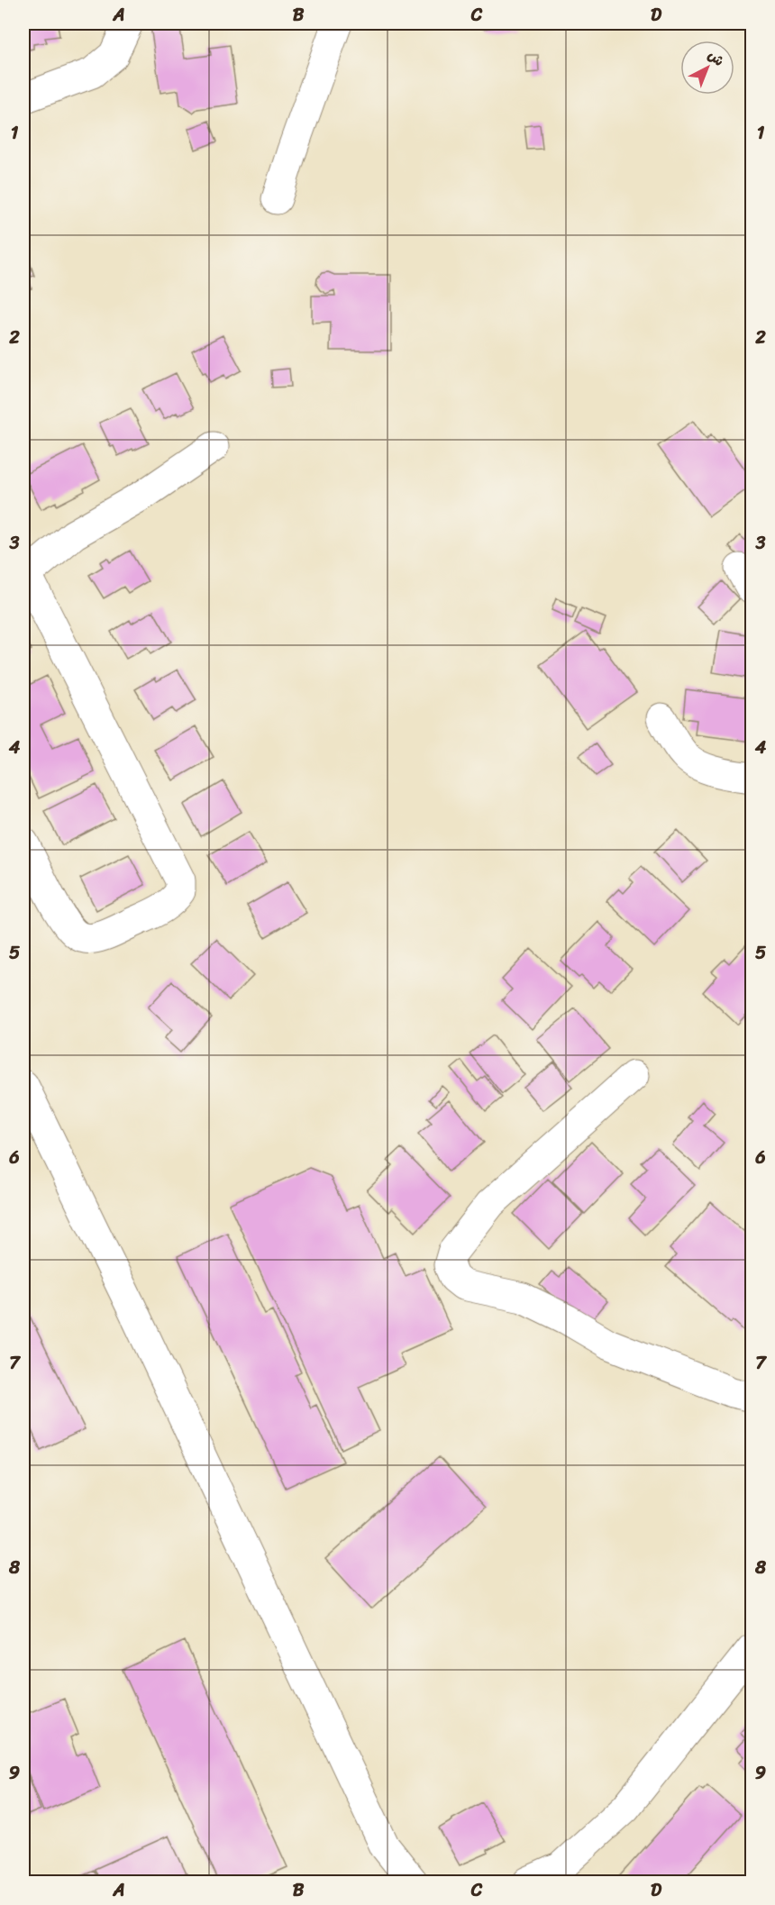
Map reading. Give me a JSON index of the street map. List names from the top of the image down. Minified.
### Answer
{"north":"top right","grid":{"columns":["A","B","C","D"],"rows":["1","2","3","4","5","6","7","8","9"]}}
